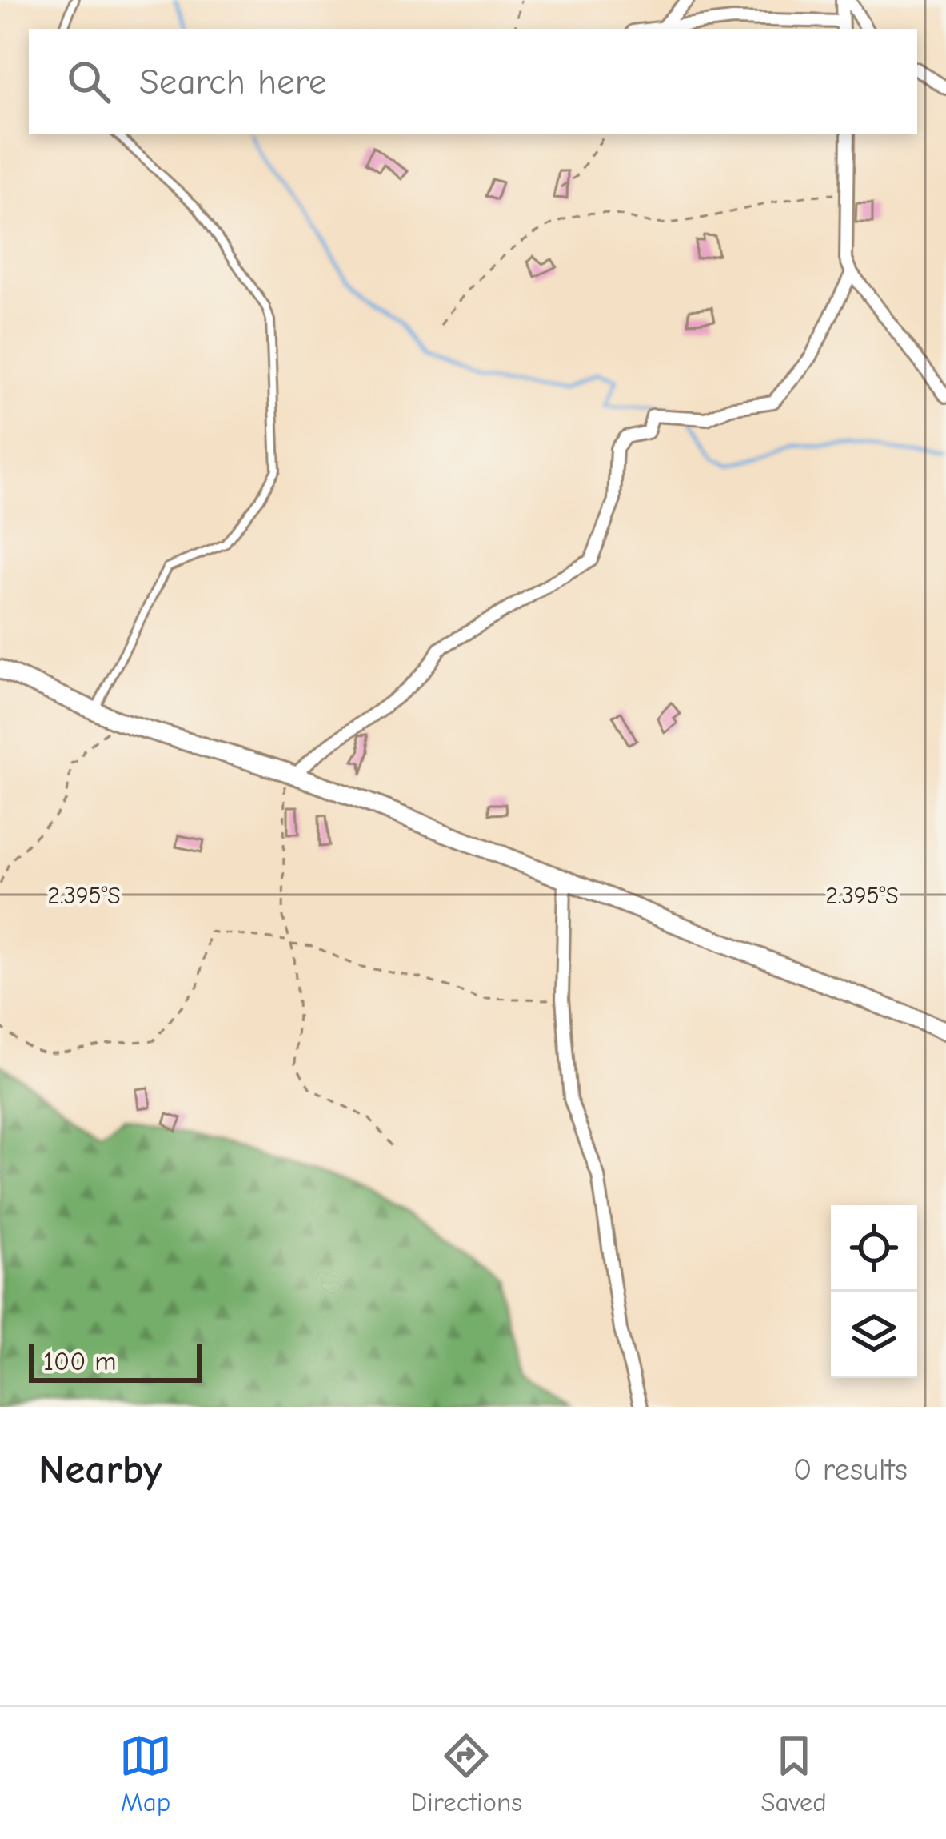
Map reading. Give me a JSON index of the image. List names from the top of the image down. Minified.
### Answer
{"scale_bar":"100 m","page":{"search":"Search here","scale":"100 m","heading":["Nearby","0 results"],"nav":["Map","Directions","Saved"]},"coordinates":["2.395°S"]}
